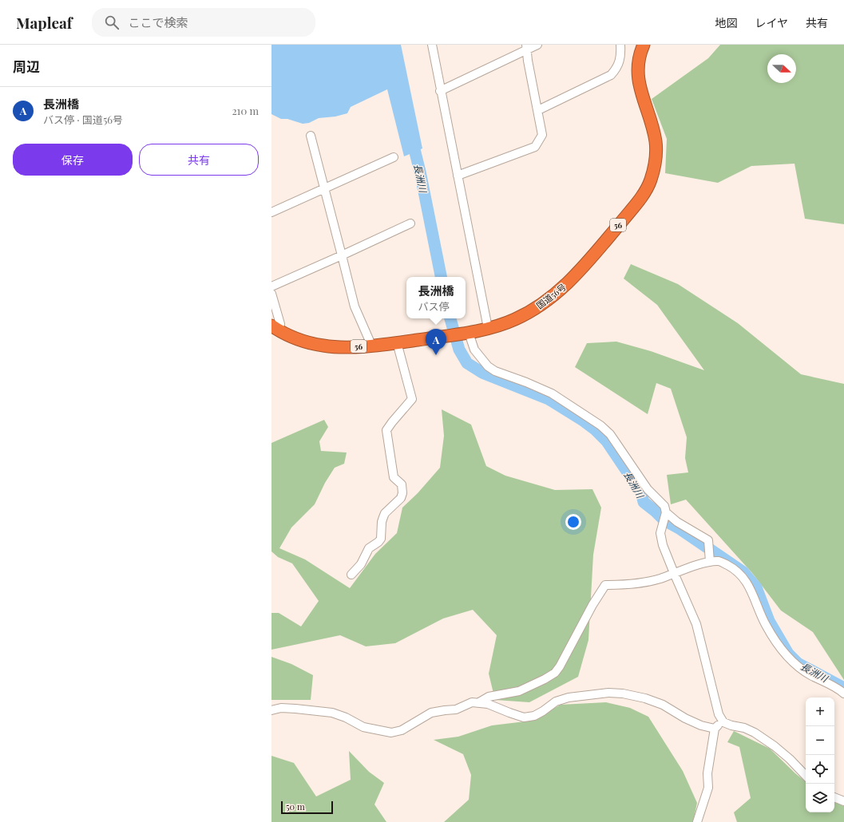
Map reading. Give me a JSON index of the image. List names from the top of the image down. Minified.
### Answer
{"streets":{"highway":["56","国道56号"]},"water":["長洲川"],"scale_bar":"50 m","north":"right","page":{"header":"Mapleaf","search":"ここで検索","nav":["地図","レイヤ","共有"],"heading":"周辺","list":[{"mark":"A","name":"長洲橋","note":"バス停 · 国道56号","value":"210 m"}],"buttons":["保存","共有"],"popup":["長洲橋","バス停"],"pins":"A","map_buttons":["+","−"],"scale":"50 m"}}
